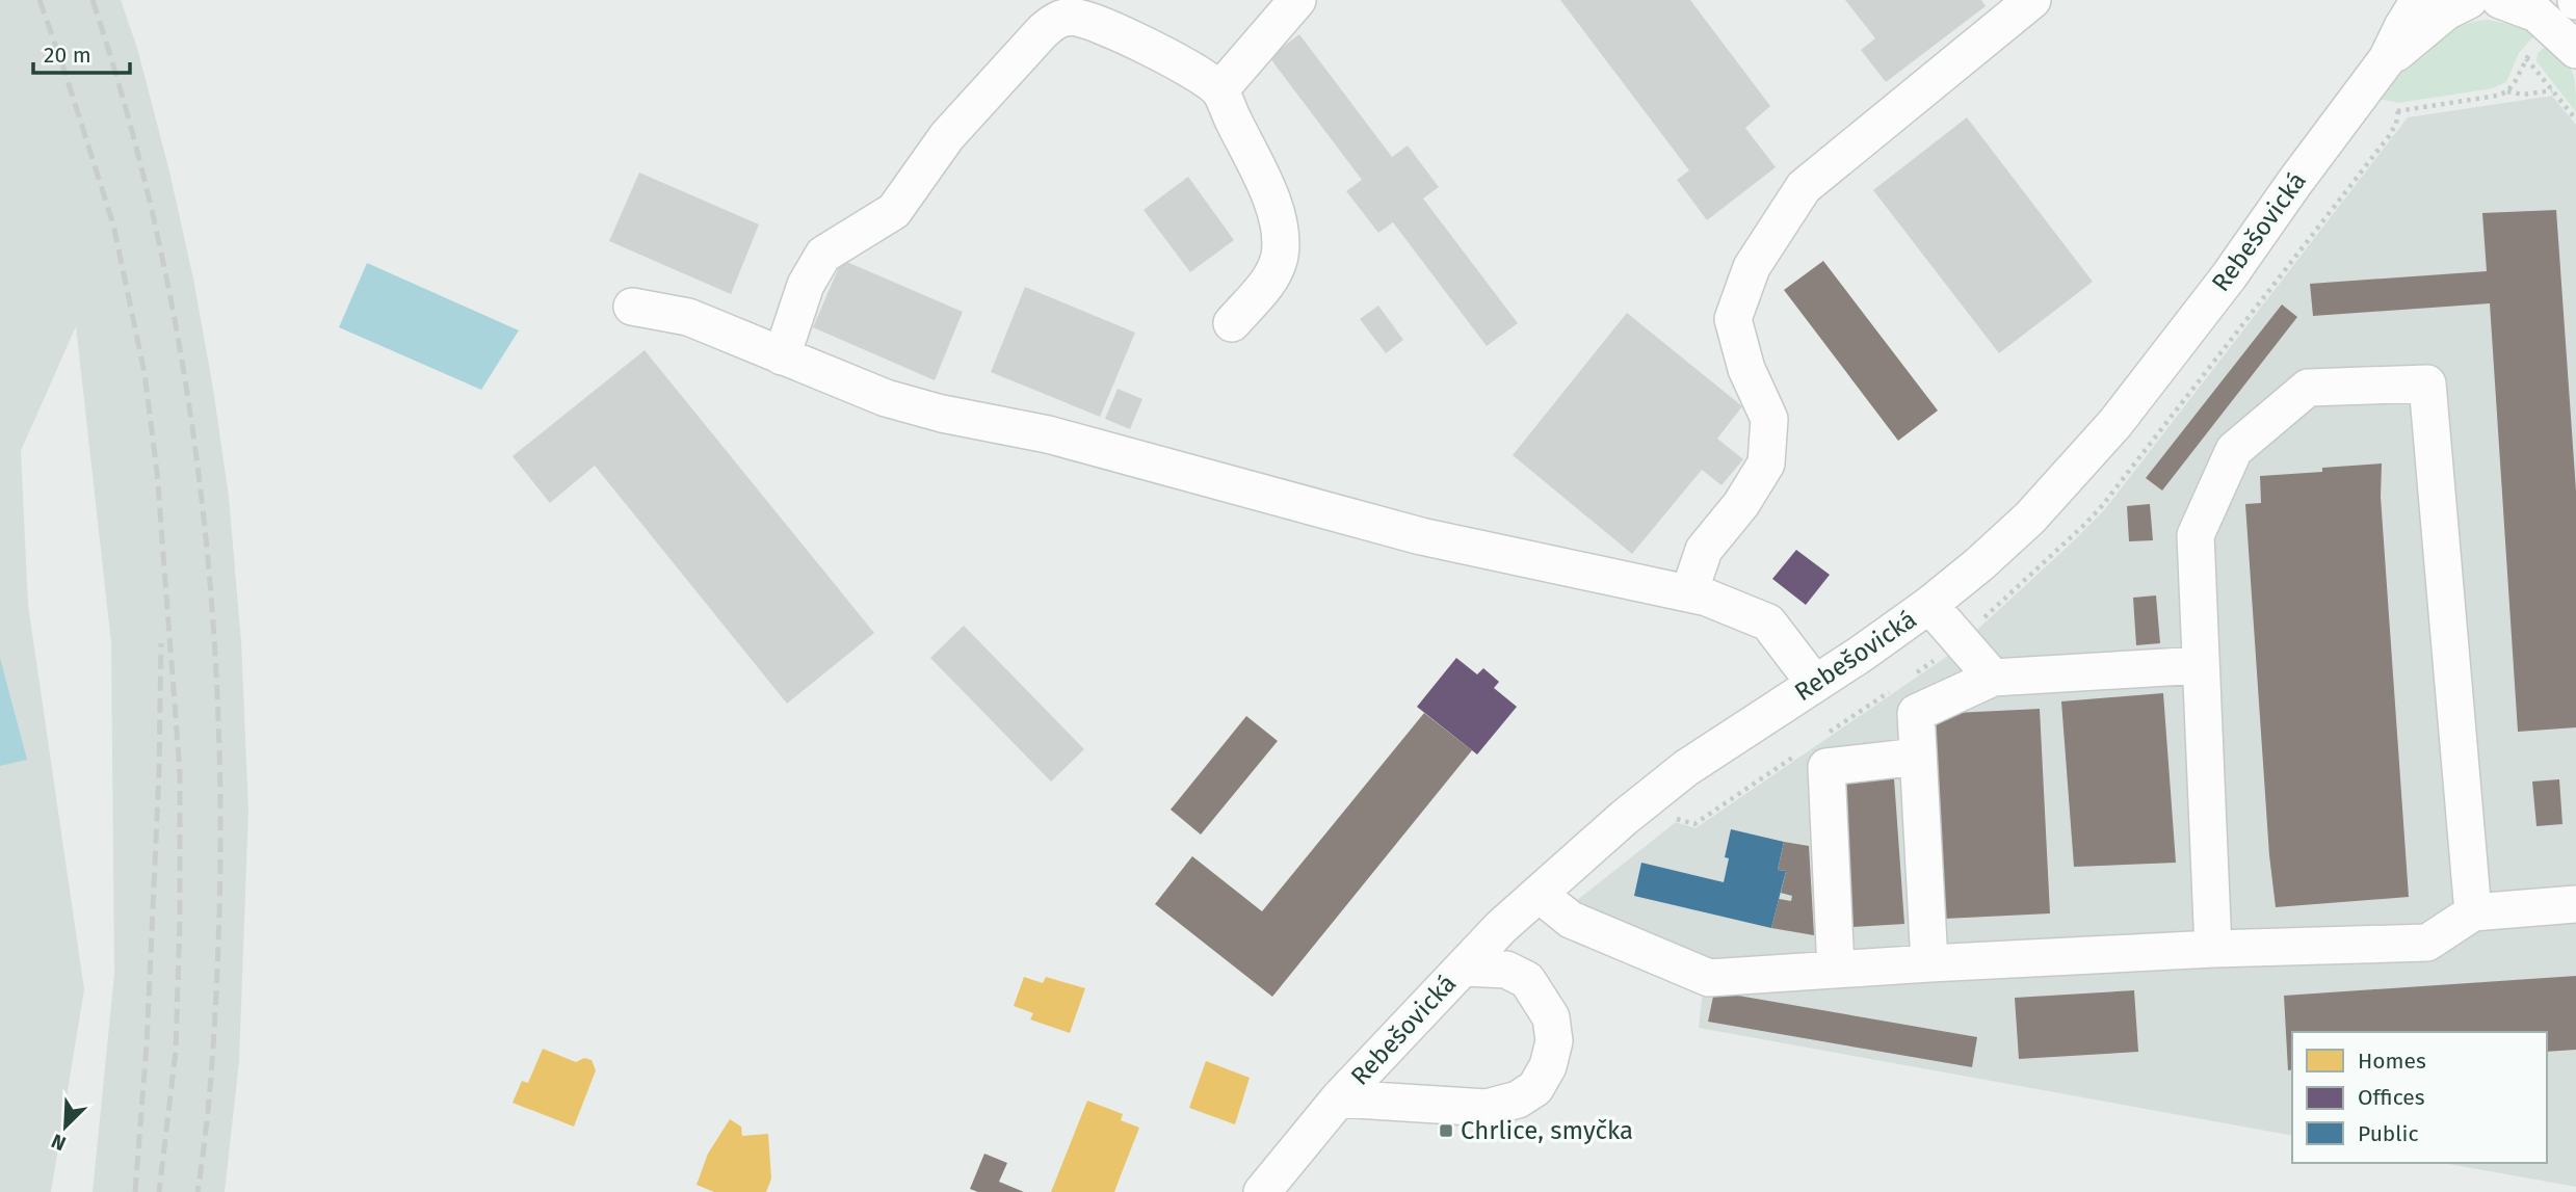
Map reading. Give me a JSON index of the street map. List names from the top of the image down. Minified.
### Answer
{"streets":{"street":["Rebešovická"]},"places":{"transit":["Chrlice, smyčka"]},"legend":["Homes","Offices","Public"],"scale_bar":"20 m","north":"bottom left"}
